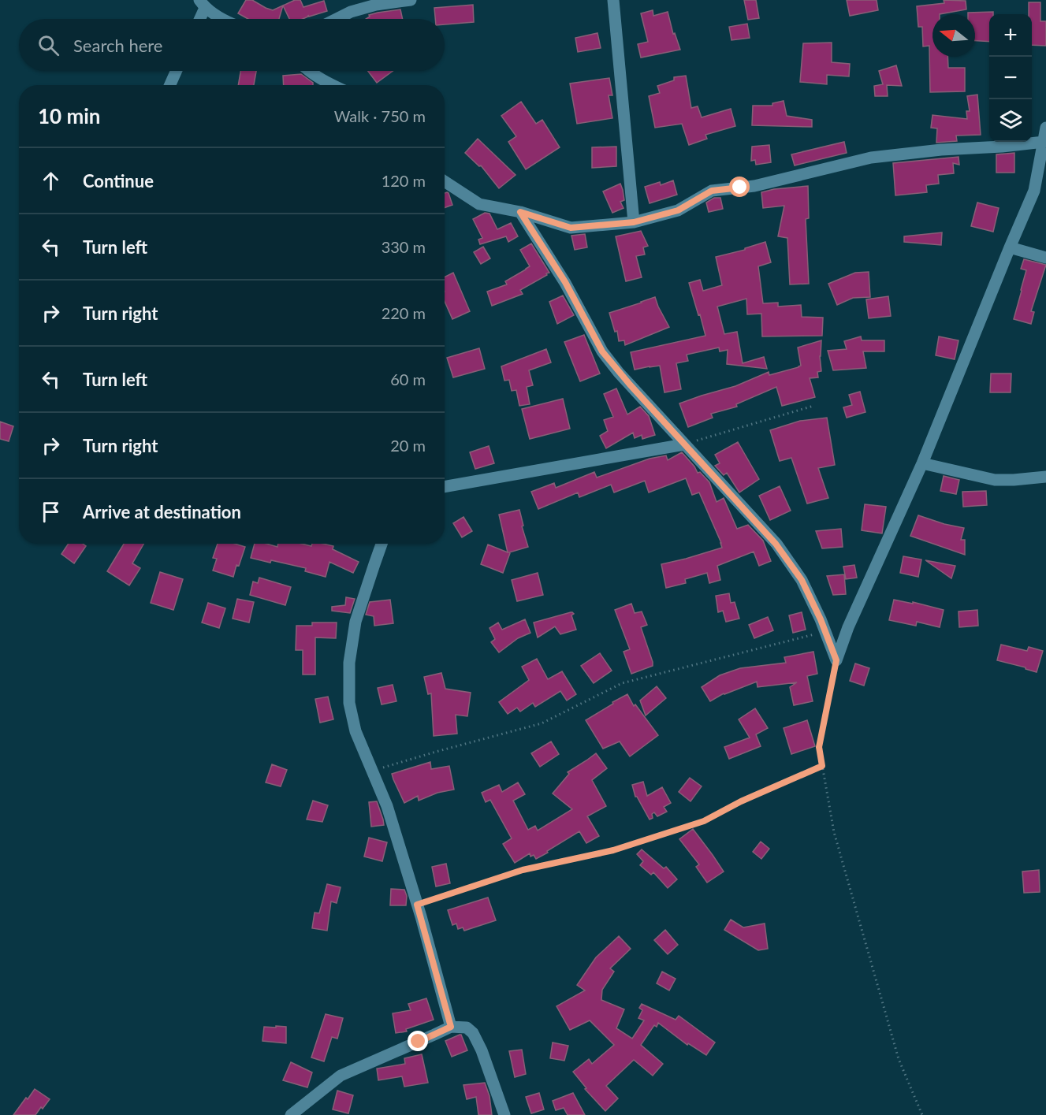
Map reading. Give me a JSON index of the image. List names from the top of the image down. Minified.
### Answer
{"north":"left","page":{"map_buttons":["+","−"],"search":"Search here","heading":["10 min","Walk · 750 m"],"list":[["Continue","120 m"],["Turn left","330 m"],["Turn right","220 m"],["Turn left","60 m"],["Turn right","20 m"],"Arrive at destination"]}}
